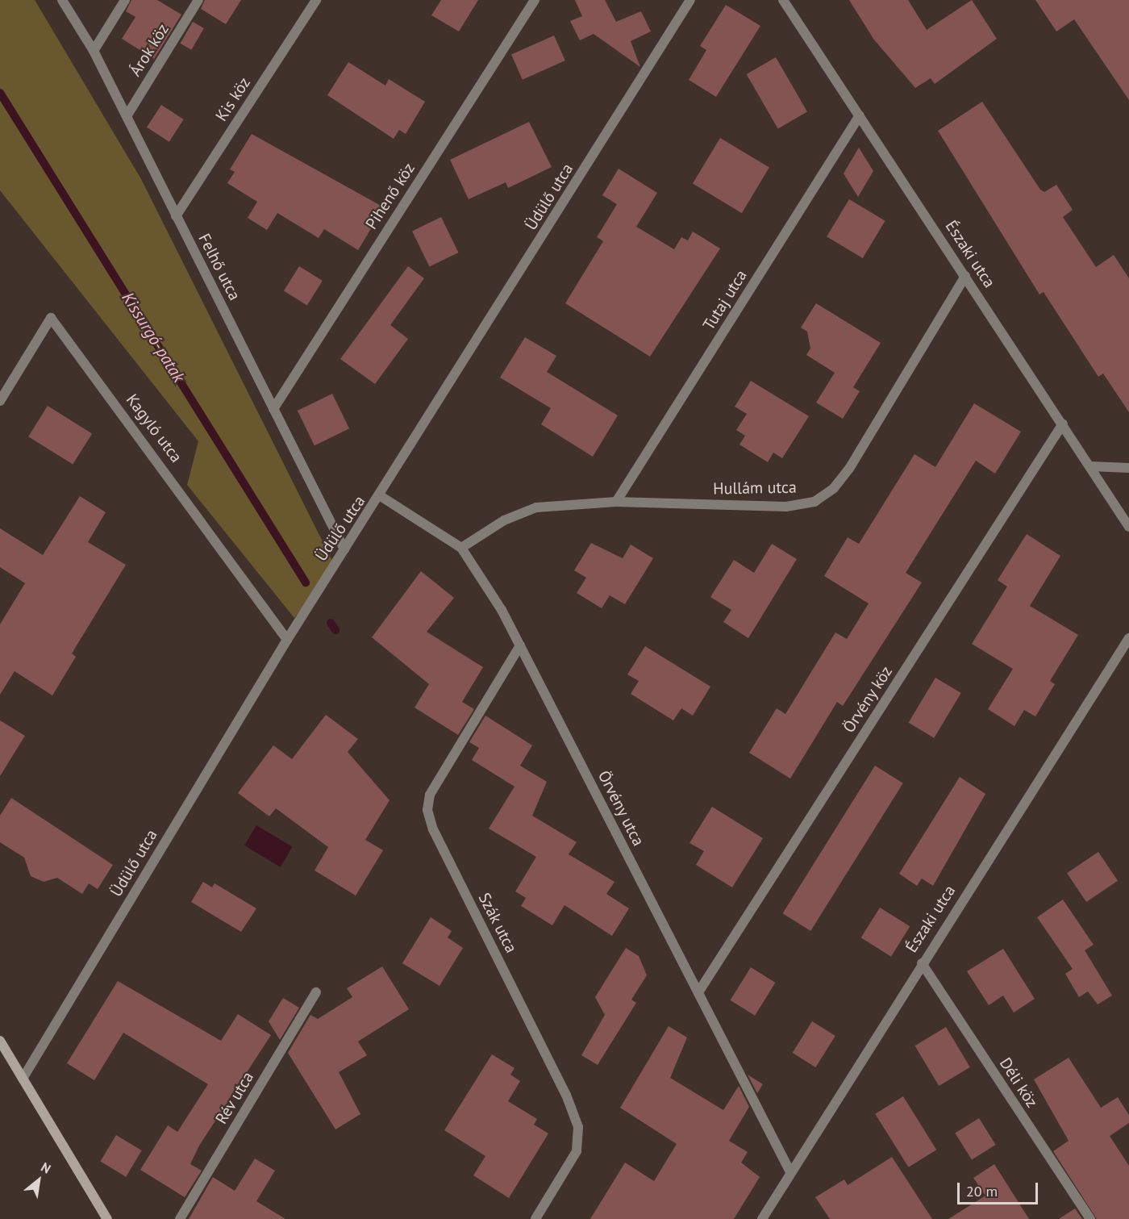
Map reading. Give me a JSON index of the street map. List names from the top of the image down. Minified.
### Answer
{"streets":{"street":["Árok köz","Kis köz","Pihenő köz","Üdülő utca","Északi utca","Felhő utca","Tutaj utca","Kagyló utca","Hullám utca","Örvény köz","Örvény utca","Szák utca","Déli köz","Rév utca"]},"crossings":[["Árok köz","Felhő utca"],["Kis köz","Felhő utca"],["Pihenő köz","Felhő utca"],["Üdülő utca","Felhő utca"],["Üdülő utca","Kagyló utca"],["Üdülő utca","Örvény utca"],["Északi utca","Tutaj utca"],["Északi utca","Hullám utca"],["Északi utca","Örvény köz"],["Északi utca","Örvény utca"],["Északi utca","Déli köz"],["Tutaj utca","Hullám utca"],["Hullám utca","Örvény utca"],["Örvény köz","Örvény utca"],["Örvény utca","Szák utca"]],"water":["Kissurgó-patak"],"scale_bar":"20 m","north":"top right"}
